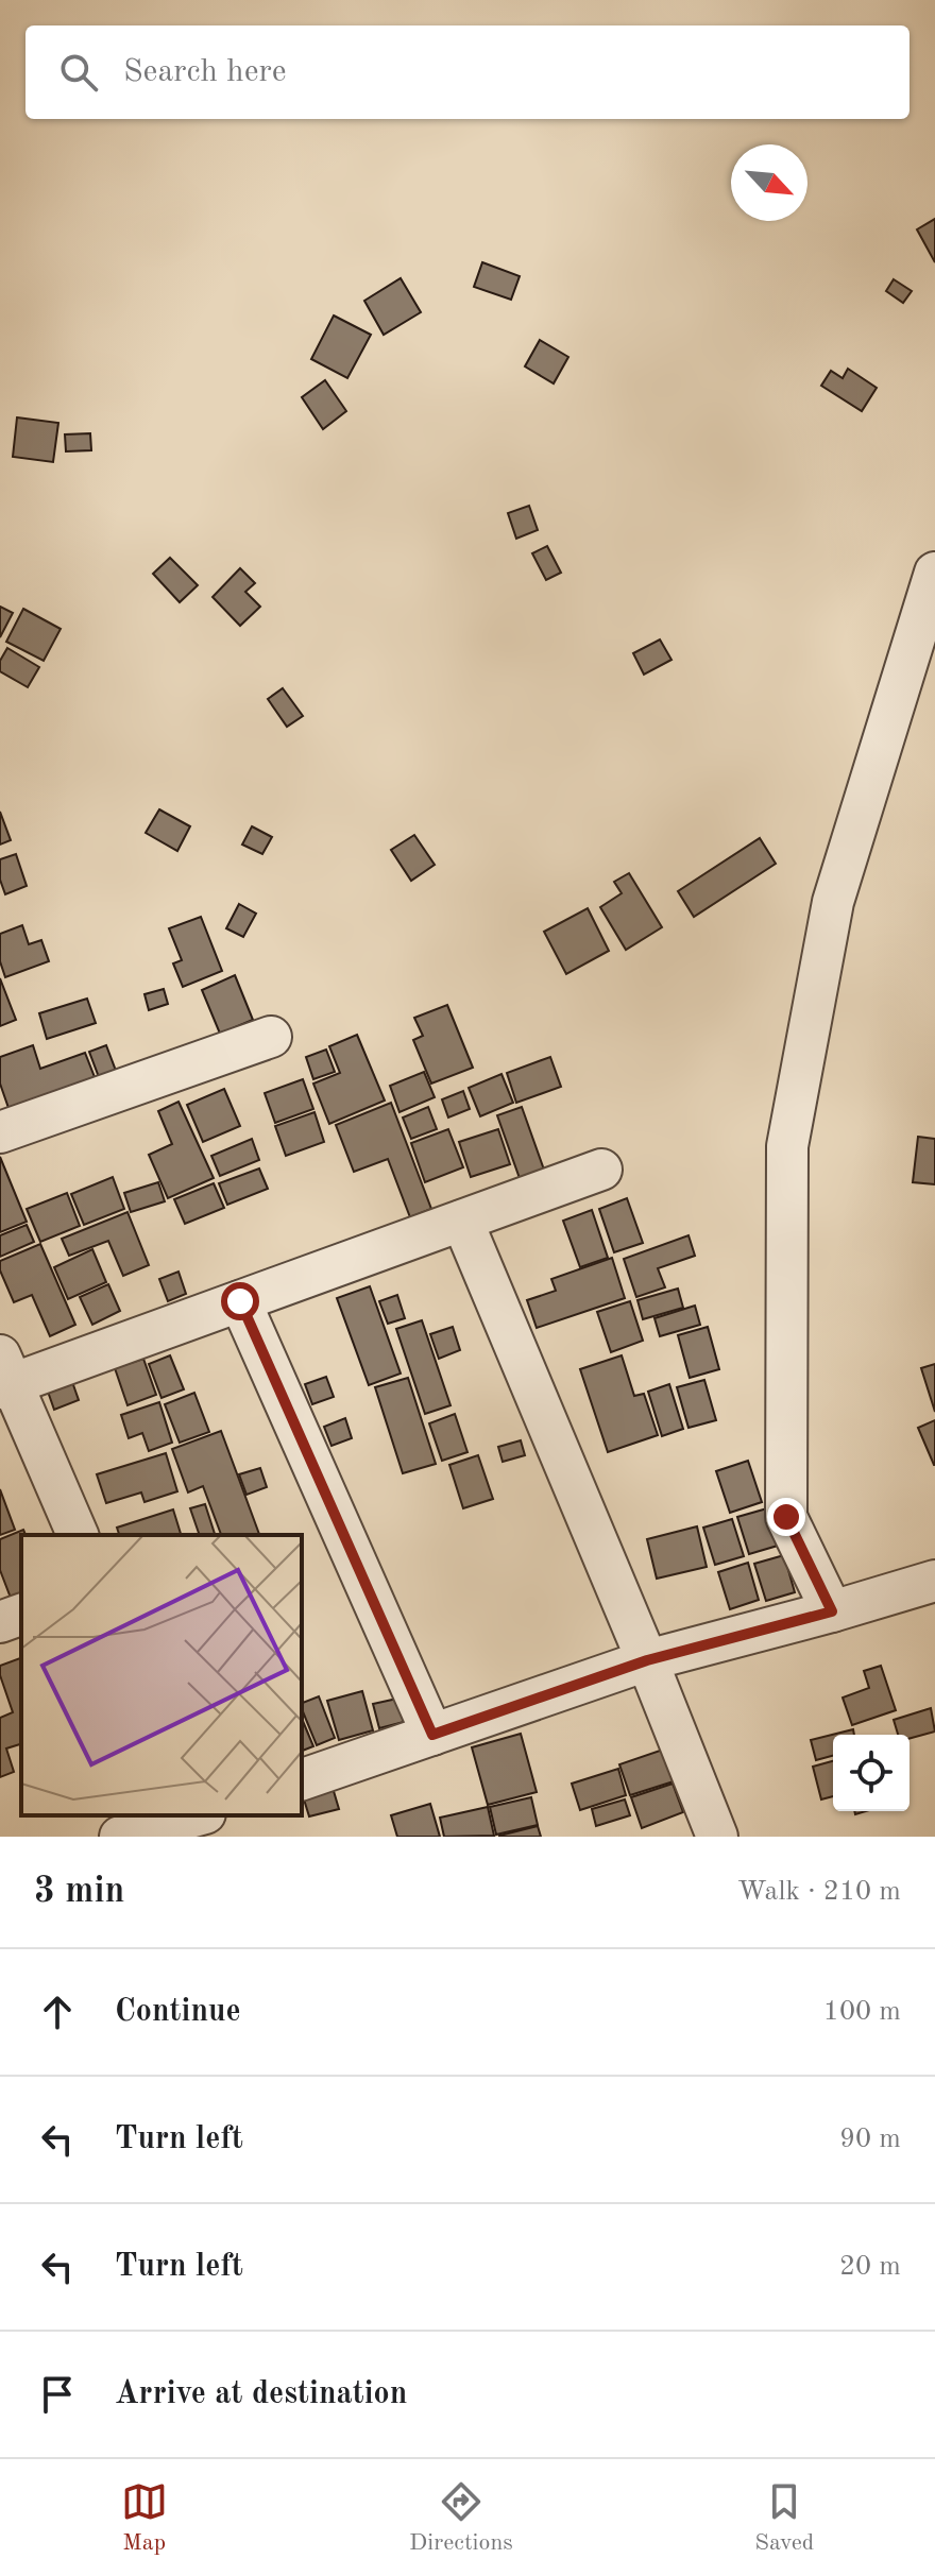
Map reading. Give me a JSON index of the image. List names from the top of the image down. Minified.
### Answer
{"north":"bottom right","page":{"search":"Search here","heading":["3 min","Walk · 210 m"],"list":[["Continue","100 m"],["Turn left","90 m"],["Turn left","20 m"],"Arrive at destination"],"nav":["Map","Directions","Saved"]}}
